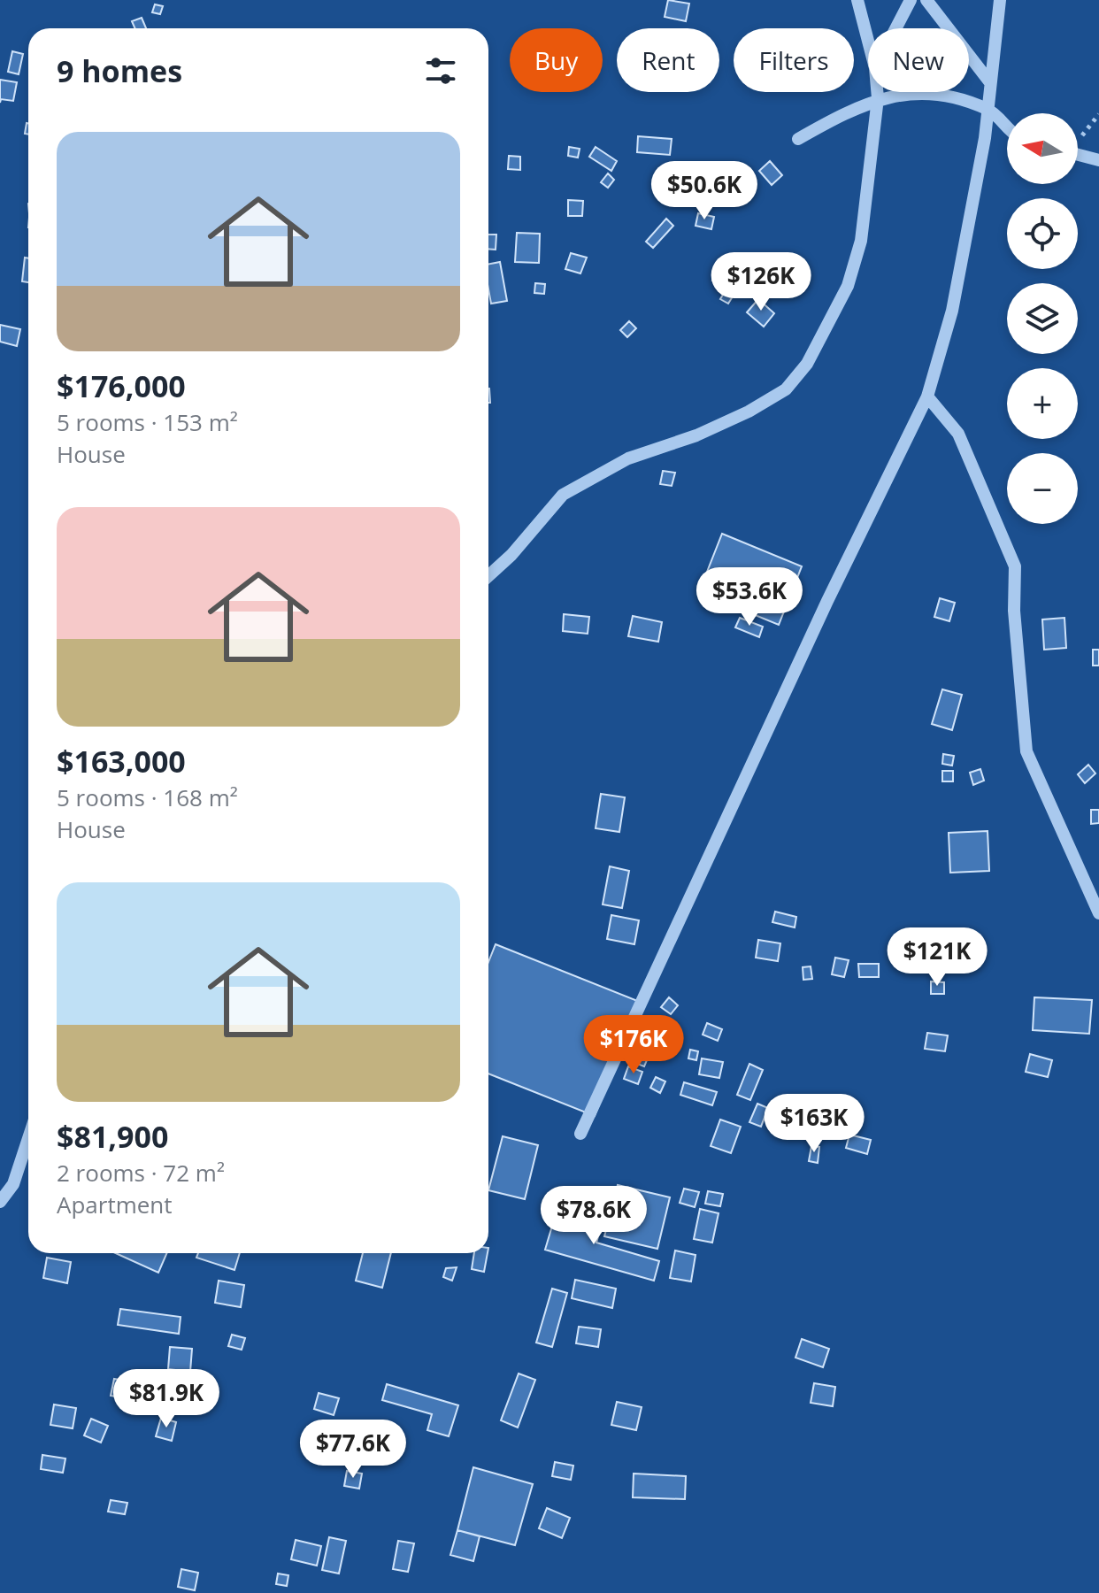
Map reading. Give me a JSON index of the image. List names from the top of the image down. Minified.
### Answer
{"north":"left","page":{"chip":["Buy","Rent","Filters","New"],"heading":"9 homes","map_buttons":["+","−"],"list":[{"name":"$176,000","note":"5 rooms · 153 m² · House"},{"name":"$163,000","note":"5 rooms · 168 m² · House"},{"name":"$81,900","note":"2 rooms · 72 m² · Apartment"}],"price":["$50.6K","$126K","$53.6K","$121K","$176K","$163K","$78.6K","$81.9K","$77.6K"]}}
